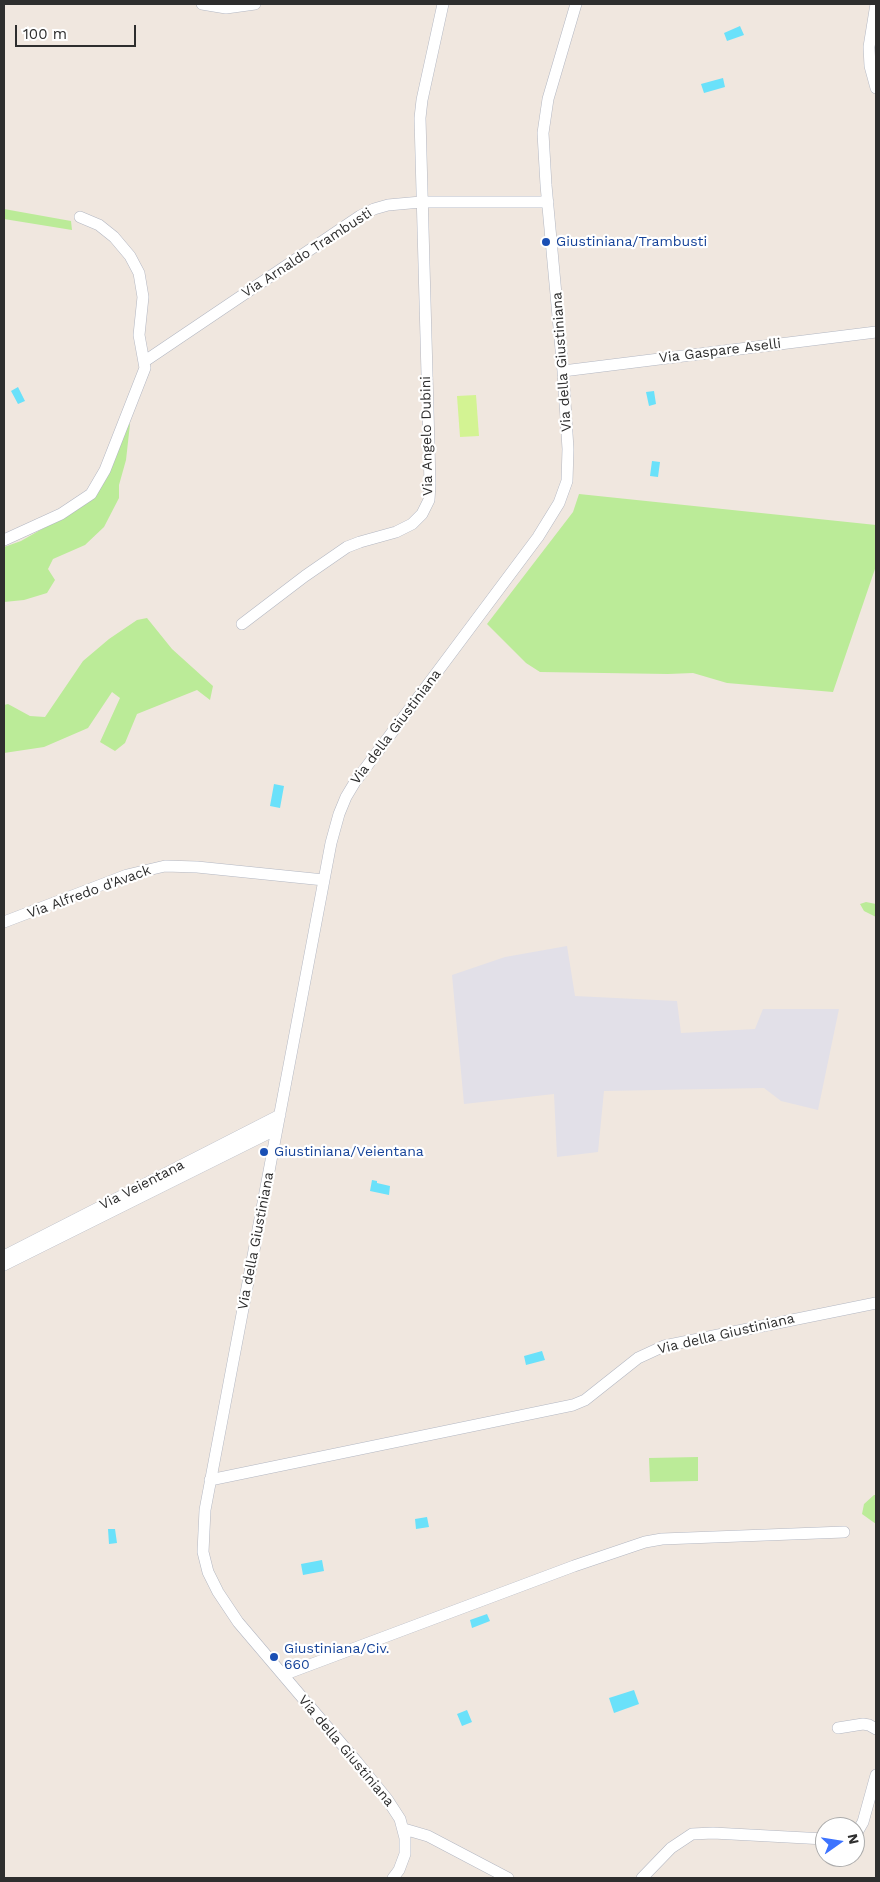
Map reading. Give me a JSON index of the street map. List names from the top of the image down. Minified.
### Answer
{"streets":{"street":["Via Arnaldo Trambusti","Via Gaspare Aselli","Via della Giustiniana","Via Angelo Dubini","Via Alfredo d'Avack","Via Veientana"]},"crossings":[["Via Arnaldo Trambusti","Via della Giustiniana"],["Via Arnaldo Trambusti","Via Angelo Dubini"],["Via Gaspare Aselli","Via della Giustiniana"],["Via della Giustiniana","Via Alfredo d'Avack"],["Via della Giustiniana","Via Veientana"]],"places":["Giustiniana/Trambusti","Giustiniana/Veientana","Giustiniana/Civ. 660"],"scale_bar":"100 m","north":"right"}
